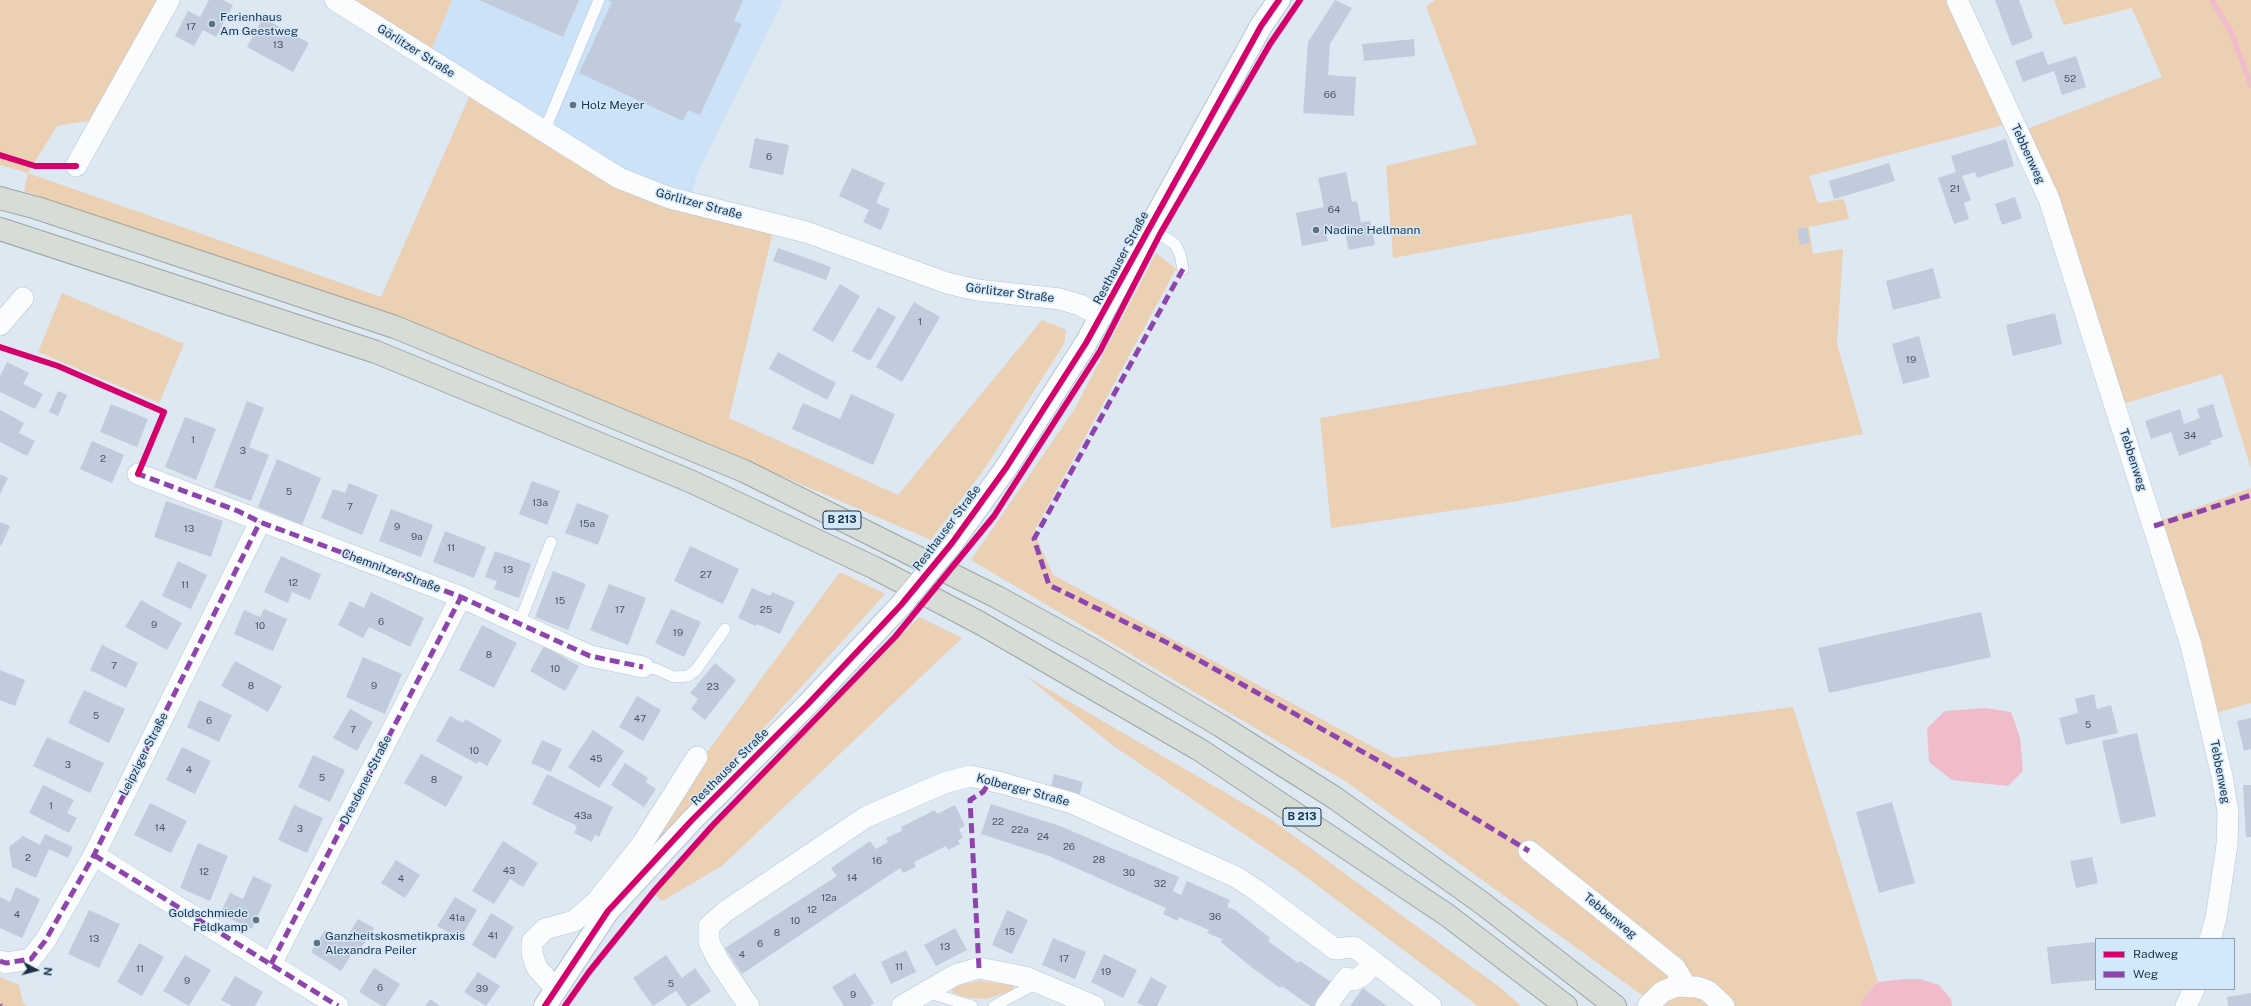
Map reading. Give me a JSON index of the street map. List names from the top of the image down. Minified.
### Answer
{"streets":{"highway":["B 213"],"street":["Görlitzer Straße","Tebbenweg","Resthauser Straße","Chemnitzer Straße","Leipziger Straße","Dresdener Straße","Kolberger Straße"]},"crossings":[["Görlitzer Straße","Resthauser Straße"],["Chemnitzer Straße","Leipziger Straße"],["Chemnitzer Straße","Dresdener Straße"]],"places":["Ferienhaus Am Geestweg","Holz Meyer","Nadine Hellmann","Goldschmiede Feldkamp","Ganzheitskosmetikpraxis Alexandra Peiler"],"house_numbers":["17","13","52","66","6","21","64","1","19","34","1","3","2","5","13a","7","15a","9","13","9a","11","13","27","12","11","15","17","25","6","9","10","19","8","7","10","8","9","23","5","47","6","5","7","10","45","3","4","5","8","1","43a","22","14","3","22a","24","26","2","28","16","43","12","30","14","4","32","12a","12","4","36","41a","10","15","8","41","13","6","13","4","17","11","11","19","9","5","6","39","9"],"legend":["Radweg","Weg"],"north":"right"}
